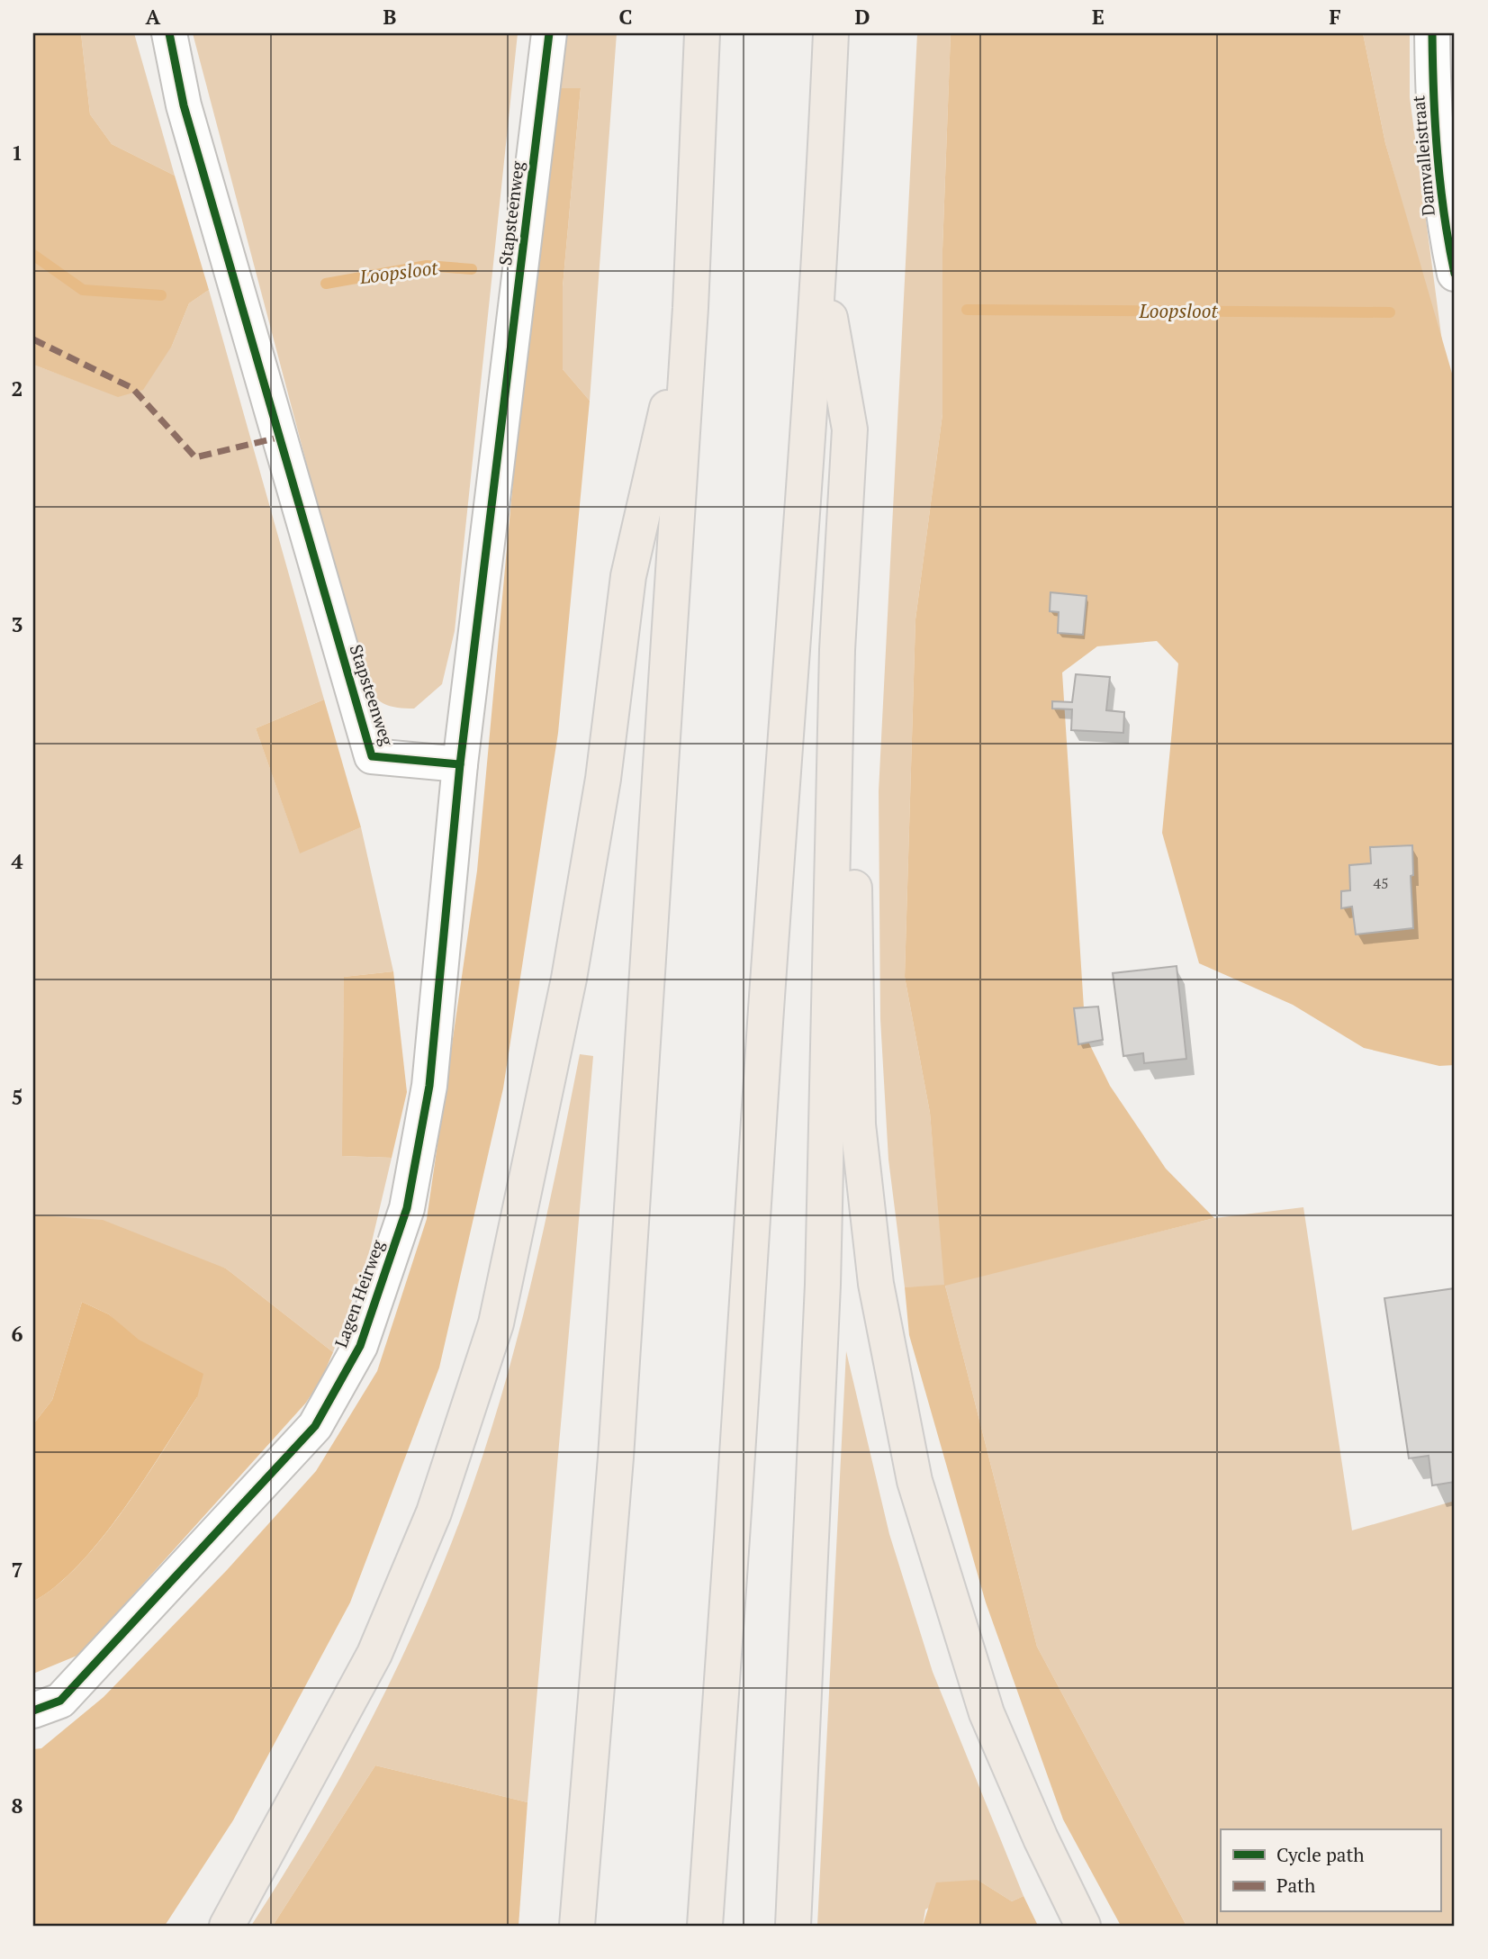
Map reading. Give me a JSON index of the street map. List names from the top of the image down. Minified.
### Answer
{"streets":{"street":["Damvalleistraat","Stapsteenweg","Lagen Heirweg"]},"crossings":[["Stapsteenweg","Lagen Heirweg"]],"water":["Loopsloot"],"house_numbers":["45"],"legend":["Cycle path","Path"],"grid":{"columns":["A","B","C","D","E","F"],"rows":["1","2","3","4","5","6","7","8"]}}
